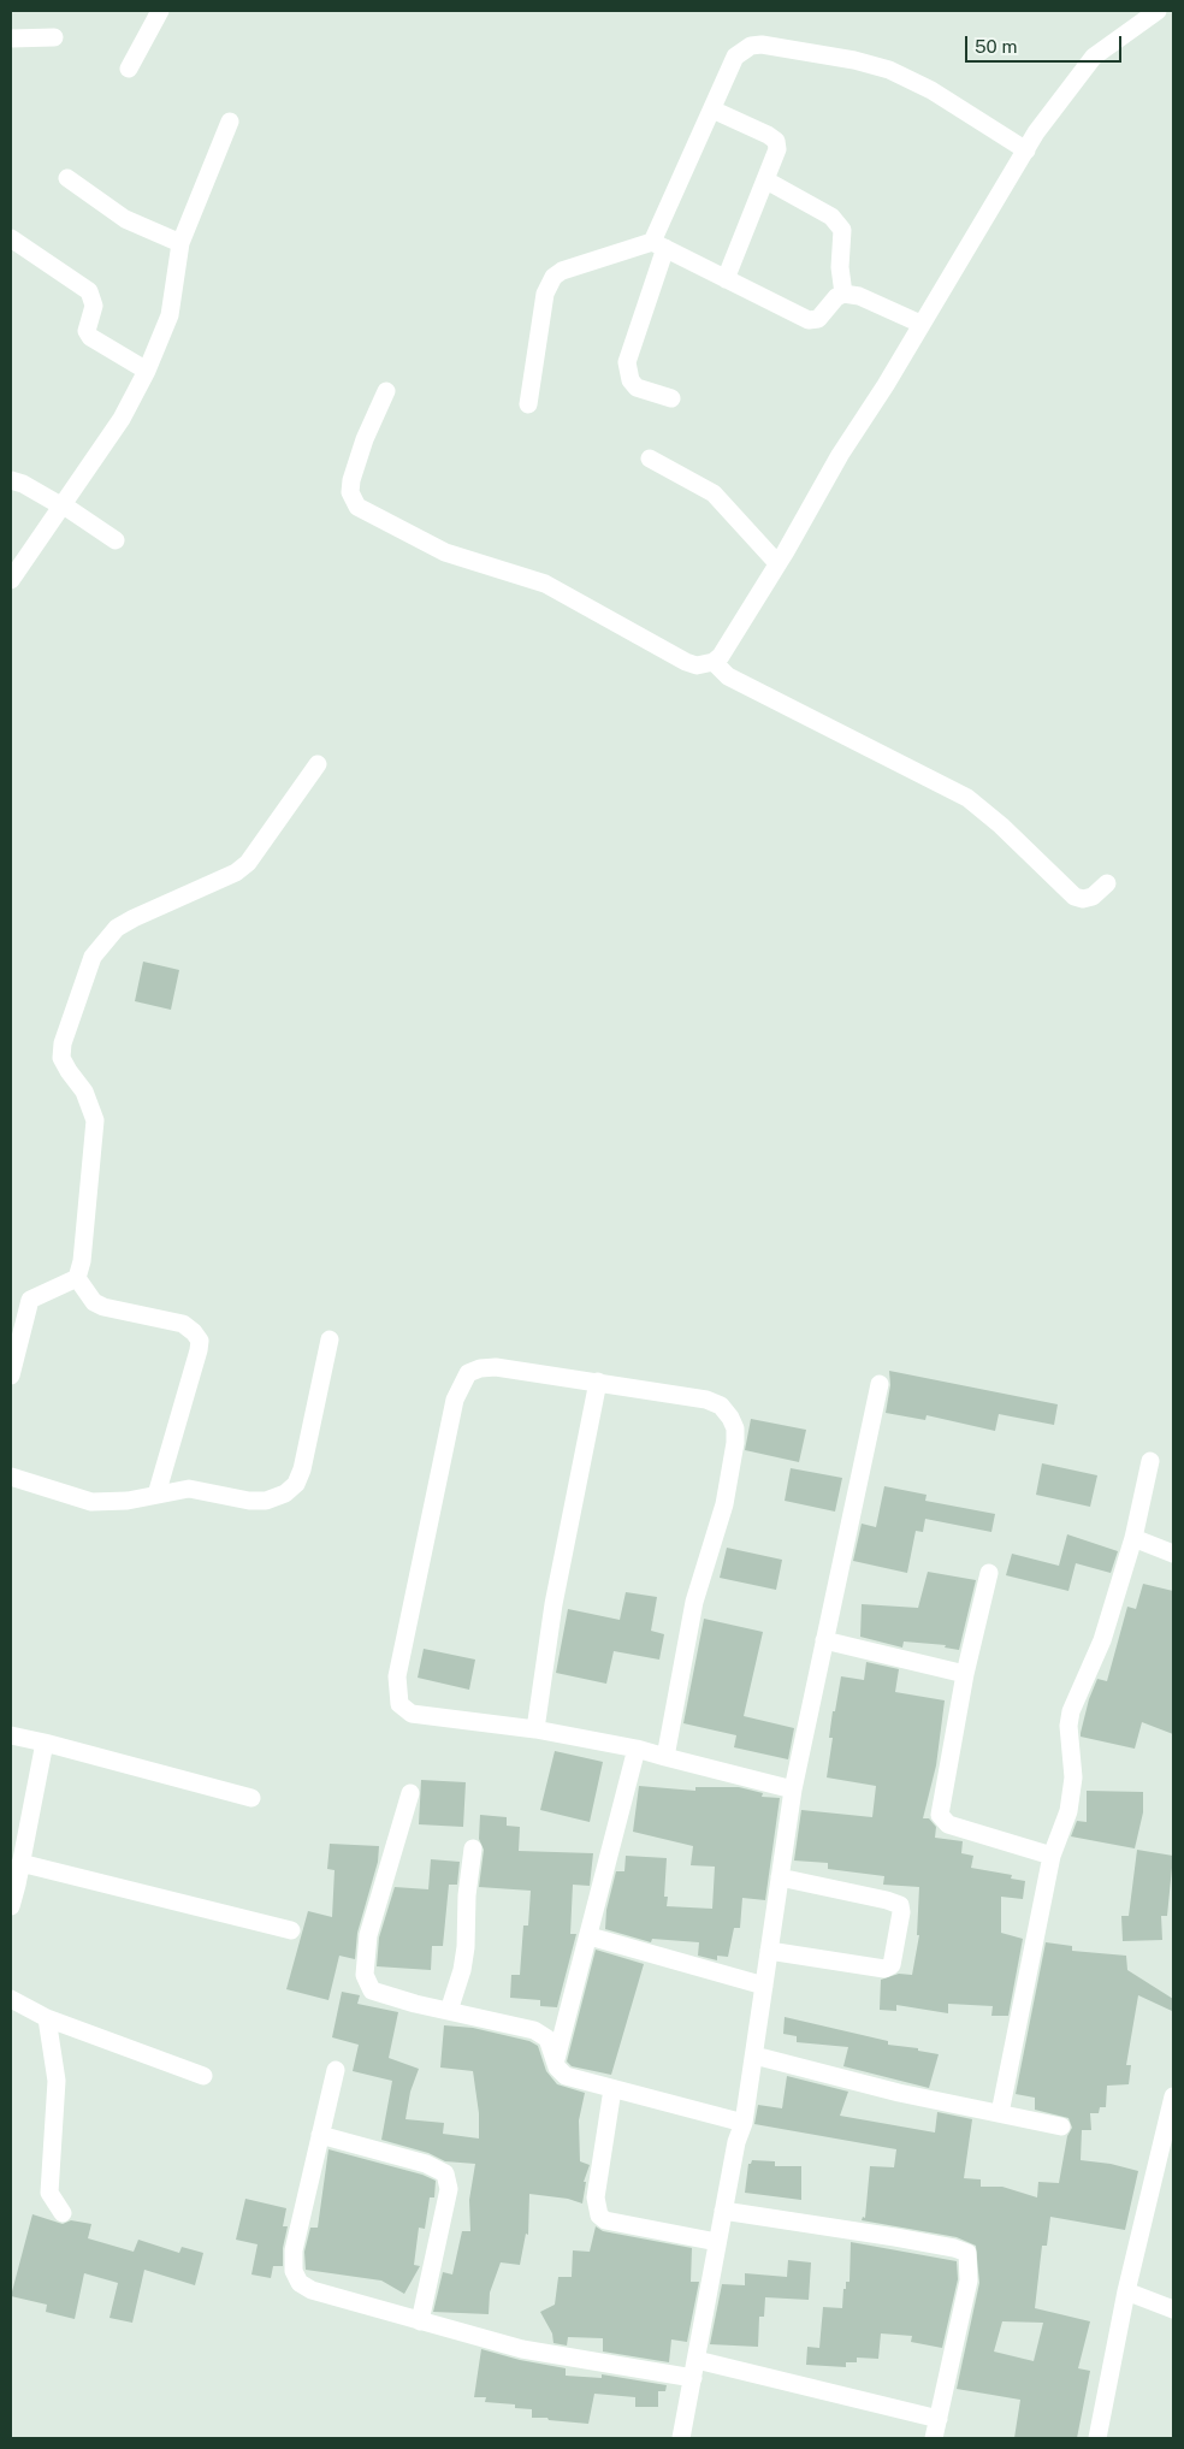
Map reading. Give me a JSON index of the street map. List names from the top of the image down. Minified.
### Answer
{"scale_bar":"50 m"}
